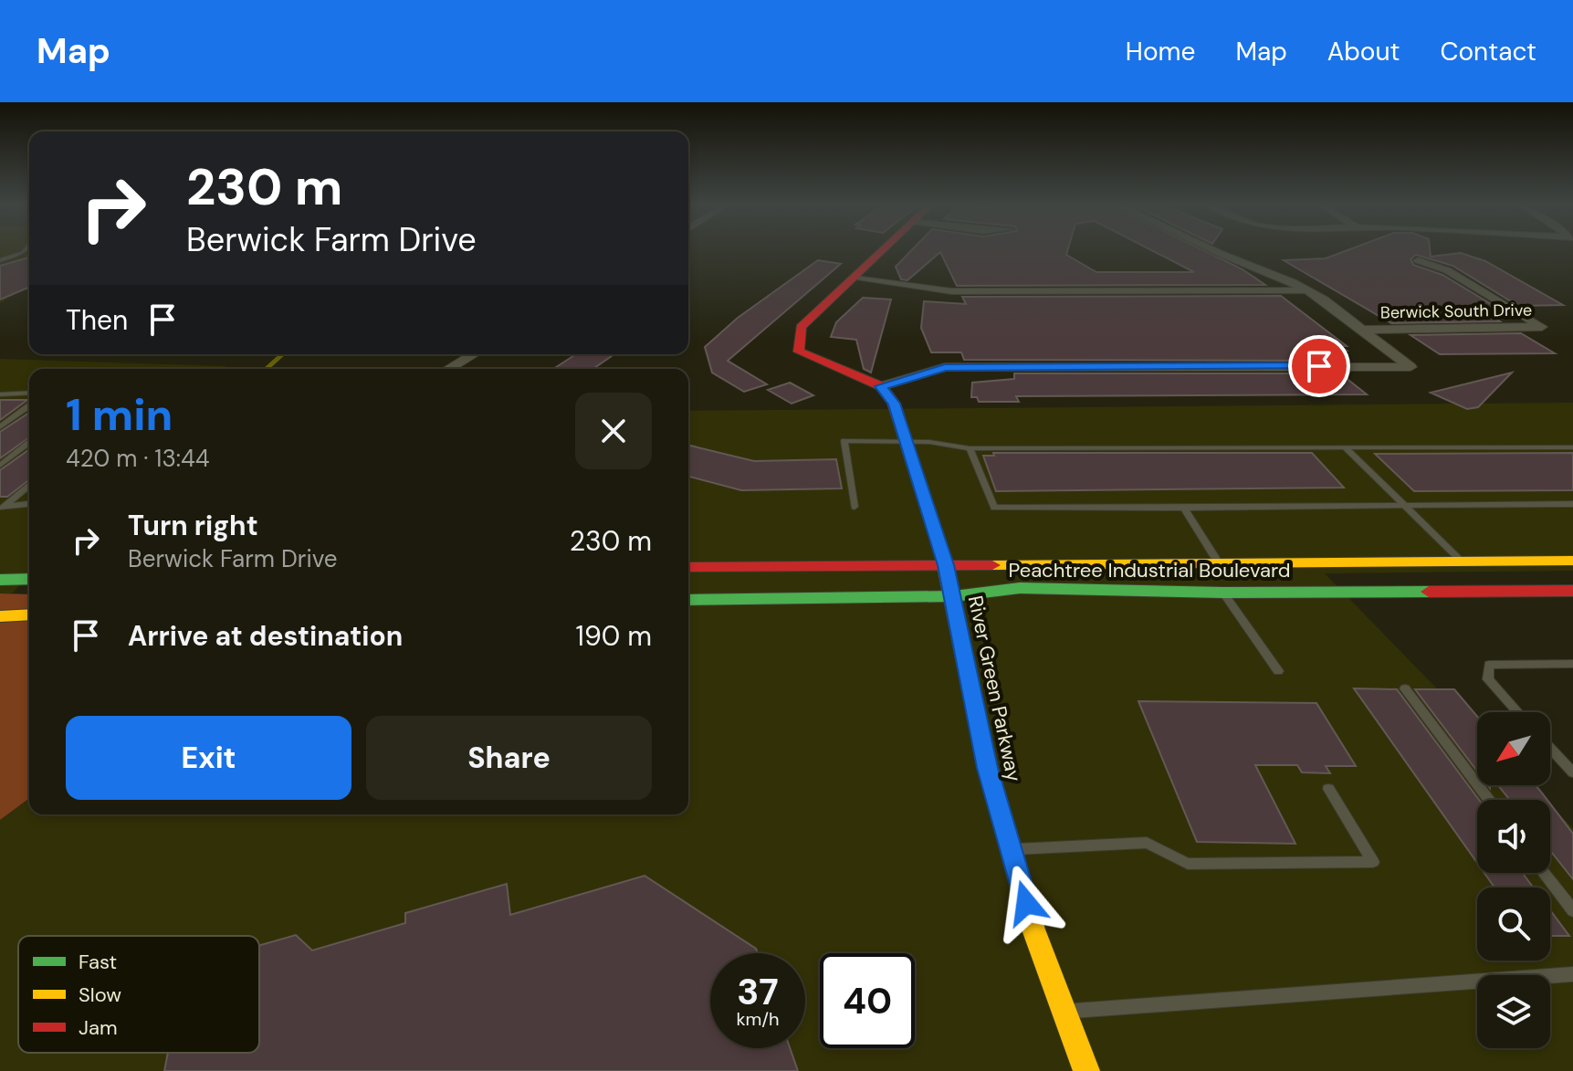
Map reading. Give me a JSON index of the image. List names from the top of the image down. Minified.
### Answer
{"streets":{"main road":["Peachtree Industrial Boulevard","River Green Parkway"],"street":["Berwick South Drive"]},"crossings":[["Peachtree Industrial Boulevard","River Green Parkway"]],"legend":["Fast","Slow","Jam"],"north":"bottom left","page":{"header":"Map","nav":["Home","Map","About","Contact"],"turn":["230 m","Berwick Farm Drive"],"then":"Then","heading":["1 min","420 m · 13:44"],"list":[{"name":"Turn right","note":"Berwick Farm Drive","value":"230 m"},{"name":"Arrive at destination","value":"190 m"}],"buttons":["Exit","Share"],"speed":"37 km/h","limit":"40"}}
